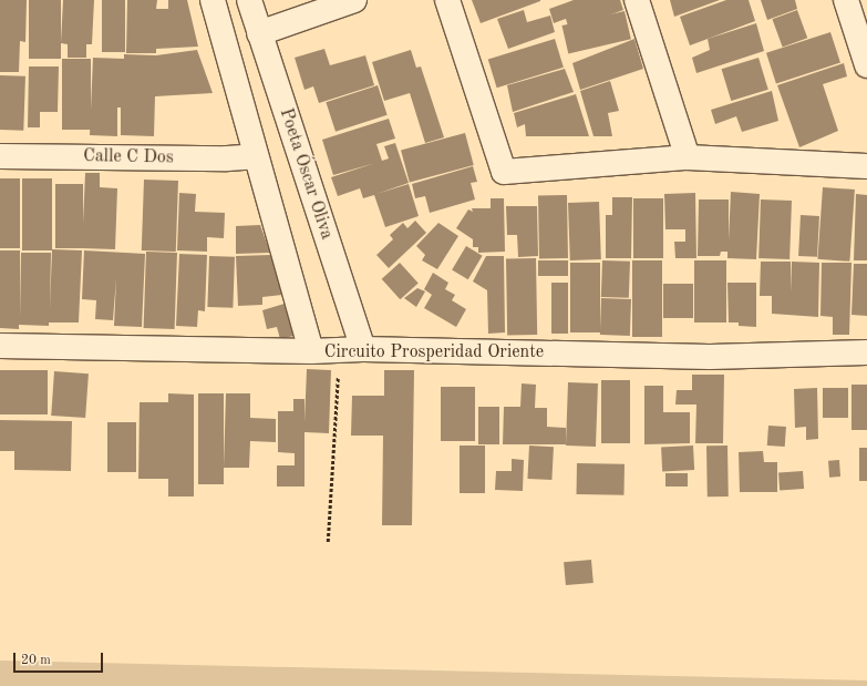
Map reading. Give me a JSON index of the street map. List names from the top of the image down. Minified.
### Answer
{"streets":{"street":["Calle C Dos","Poeta Óscar Oliva","Circuito Prosperidad Oriente"]},"crossings":[["Poeta Óscar Oliva","Circuito Prosperidad Oriente"]],"scale_bar":"20 m"}
